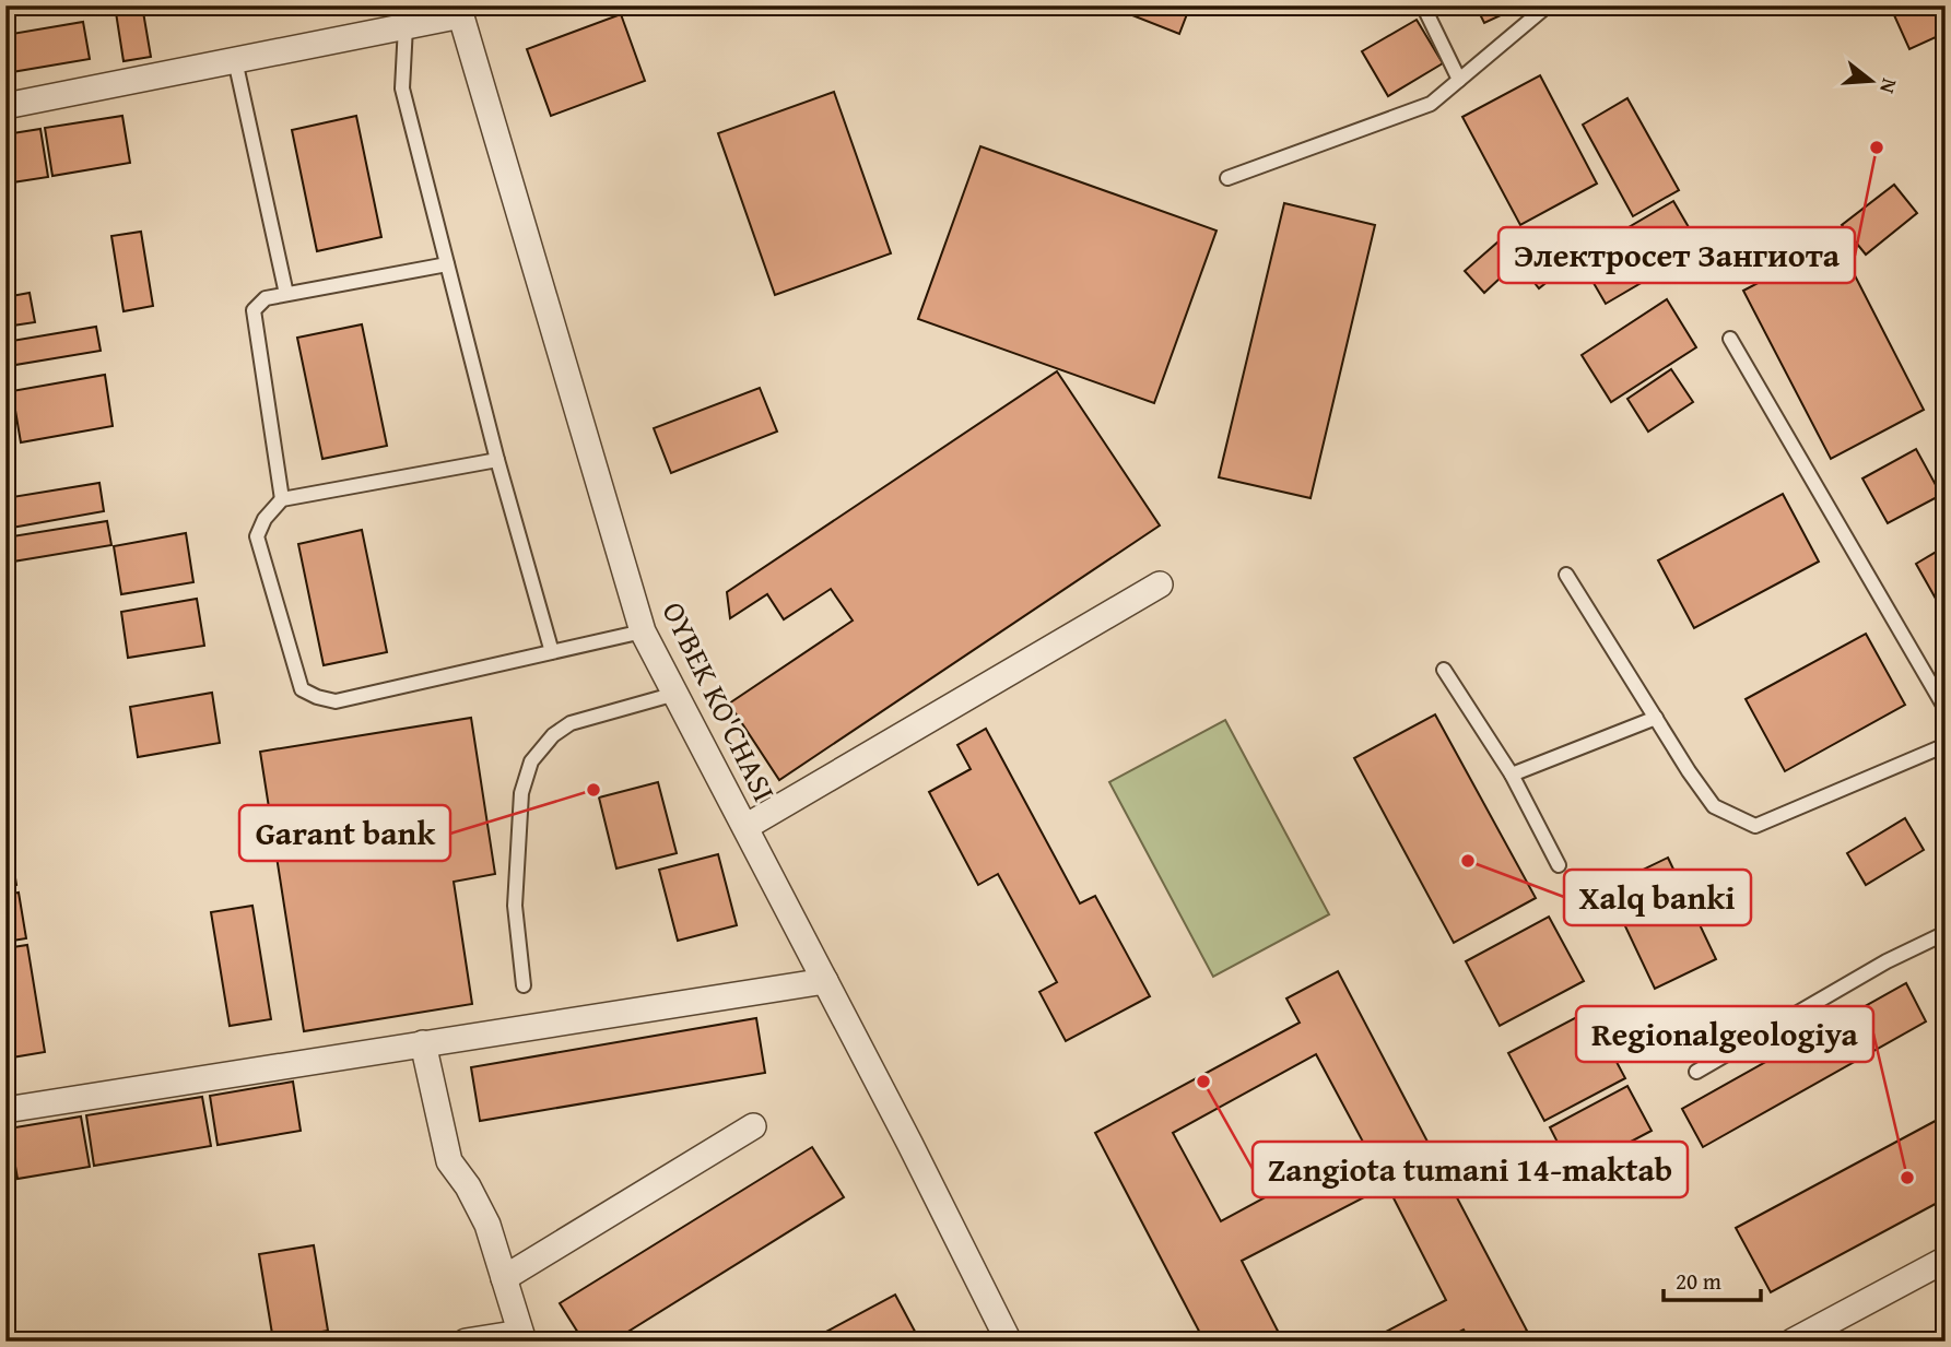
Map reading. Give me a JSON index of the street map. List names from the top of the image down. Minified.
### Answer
{"streets":{"street":["OYBEK KO'CHASI"]},"places":["Электросет Зангиота","Garant bank","Xalq banki","Zangiota tumani 14-maktab","Regionalgeologiya"],"scale_bar":"20 m","north":"right"}
